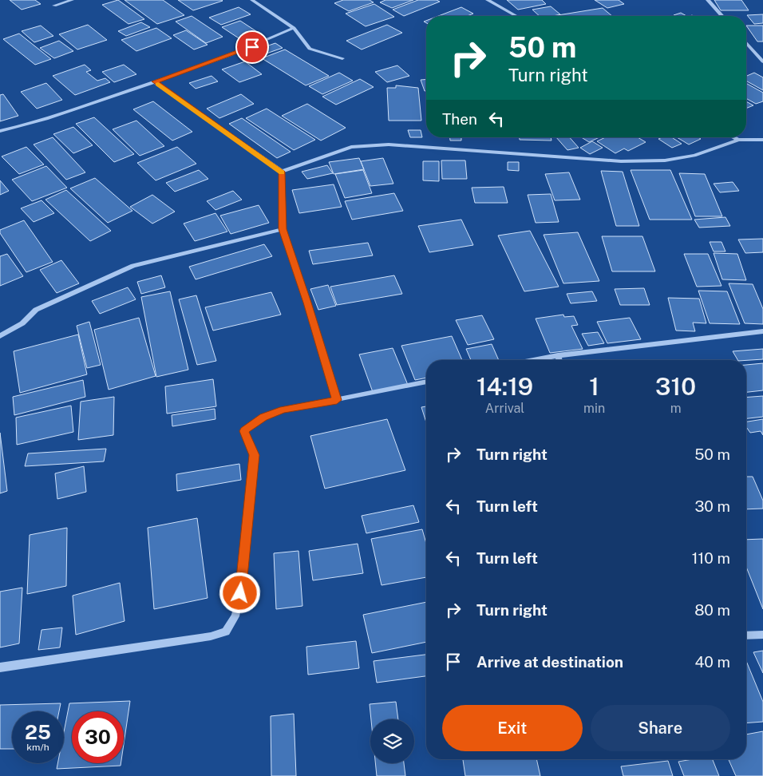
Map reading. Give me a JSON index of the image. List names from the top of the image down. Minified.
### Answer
{"page":{"turn":["50 m","Turn right"],"then":"Then","eta":["14:19","Arrival","1","min","310","m"],"list":[{"name":"Turn right","value":"50 m"},{"name":"Turn left","value":"30 m"},{"name":"Turn left","value":"110 m"},{"name":"Turn right","value":"80 m"},{"name":"Arrive at destination","value":"40 m"}],"buttons":["Exit","Share"],"speed":"25 km/h","limit":"30"}}
